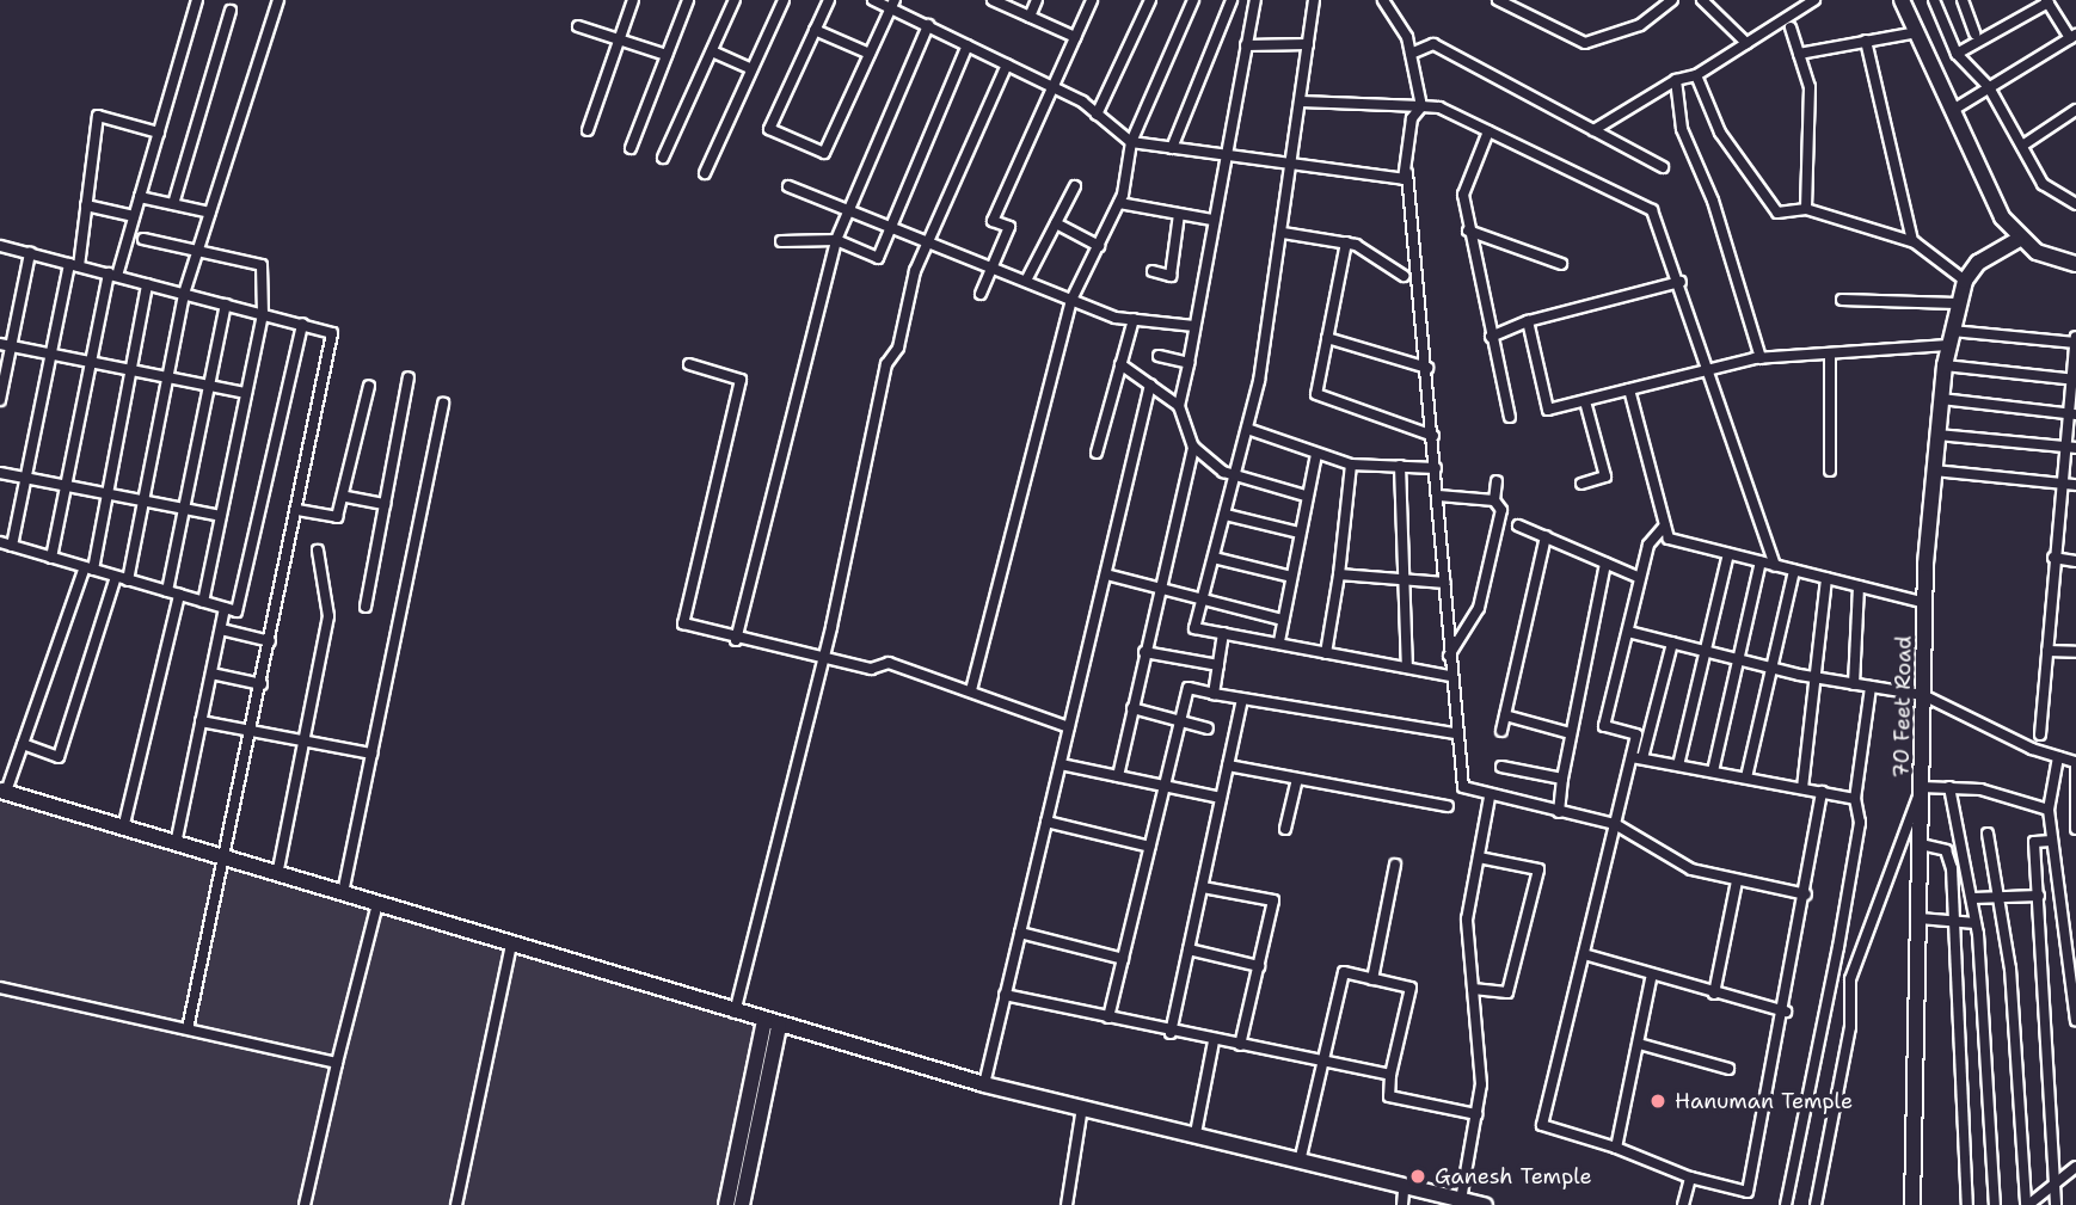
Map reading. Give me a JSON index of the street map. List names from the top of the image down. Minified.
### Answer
{"streets":{"main road":["70 Feet Road"]},"places":["Hanuman Temple","Ganesh Temple"]}
